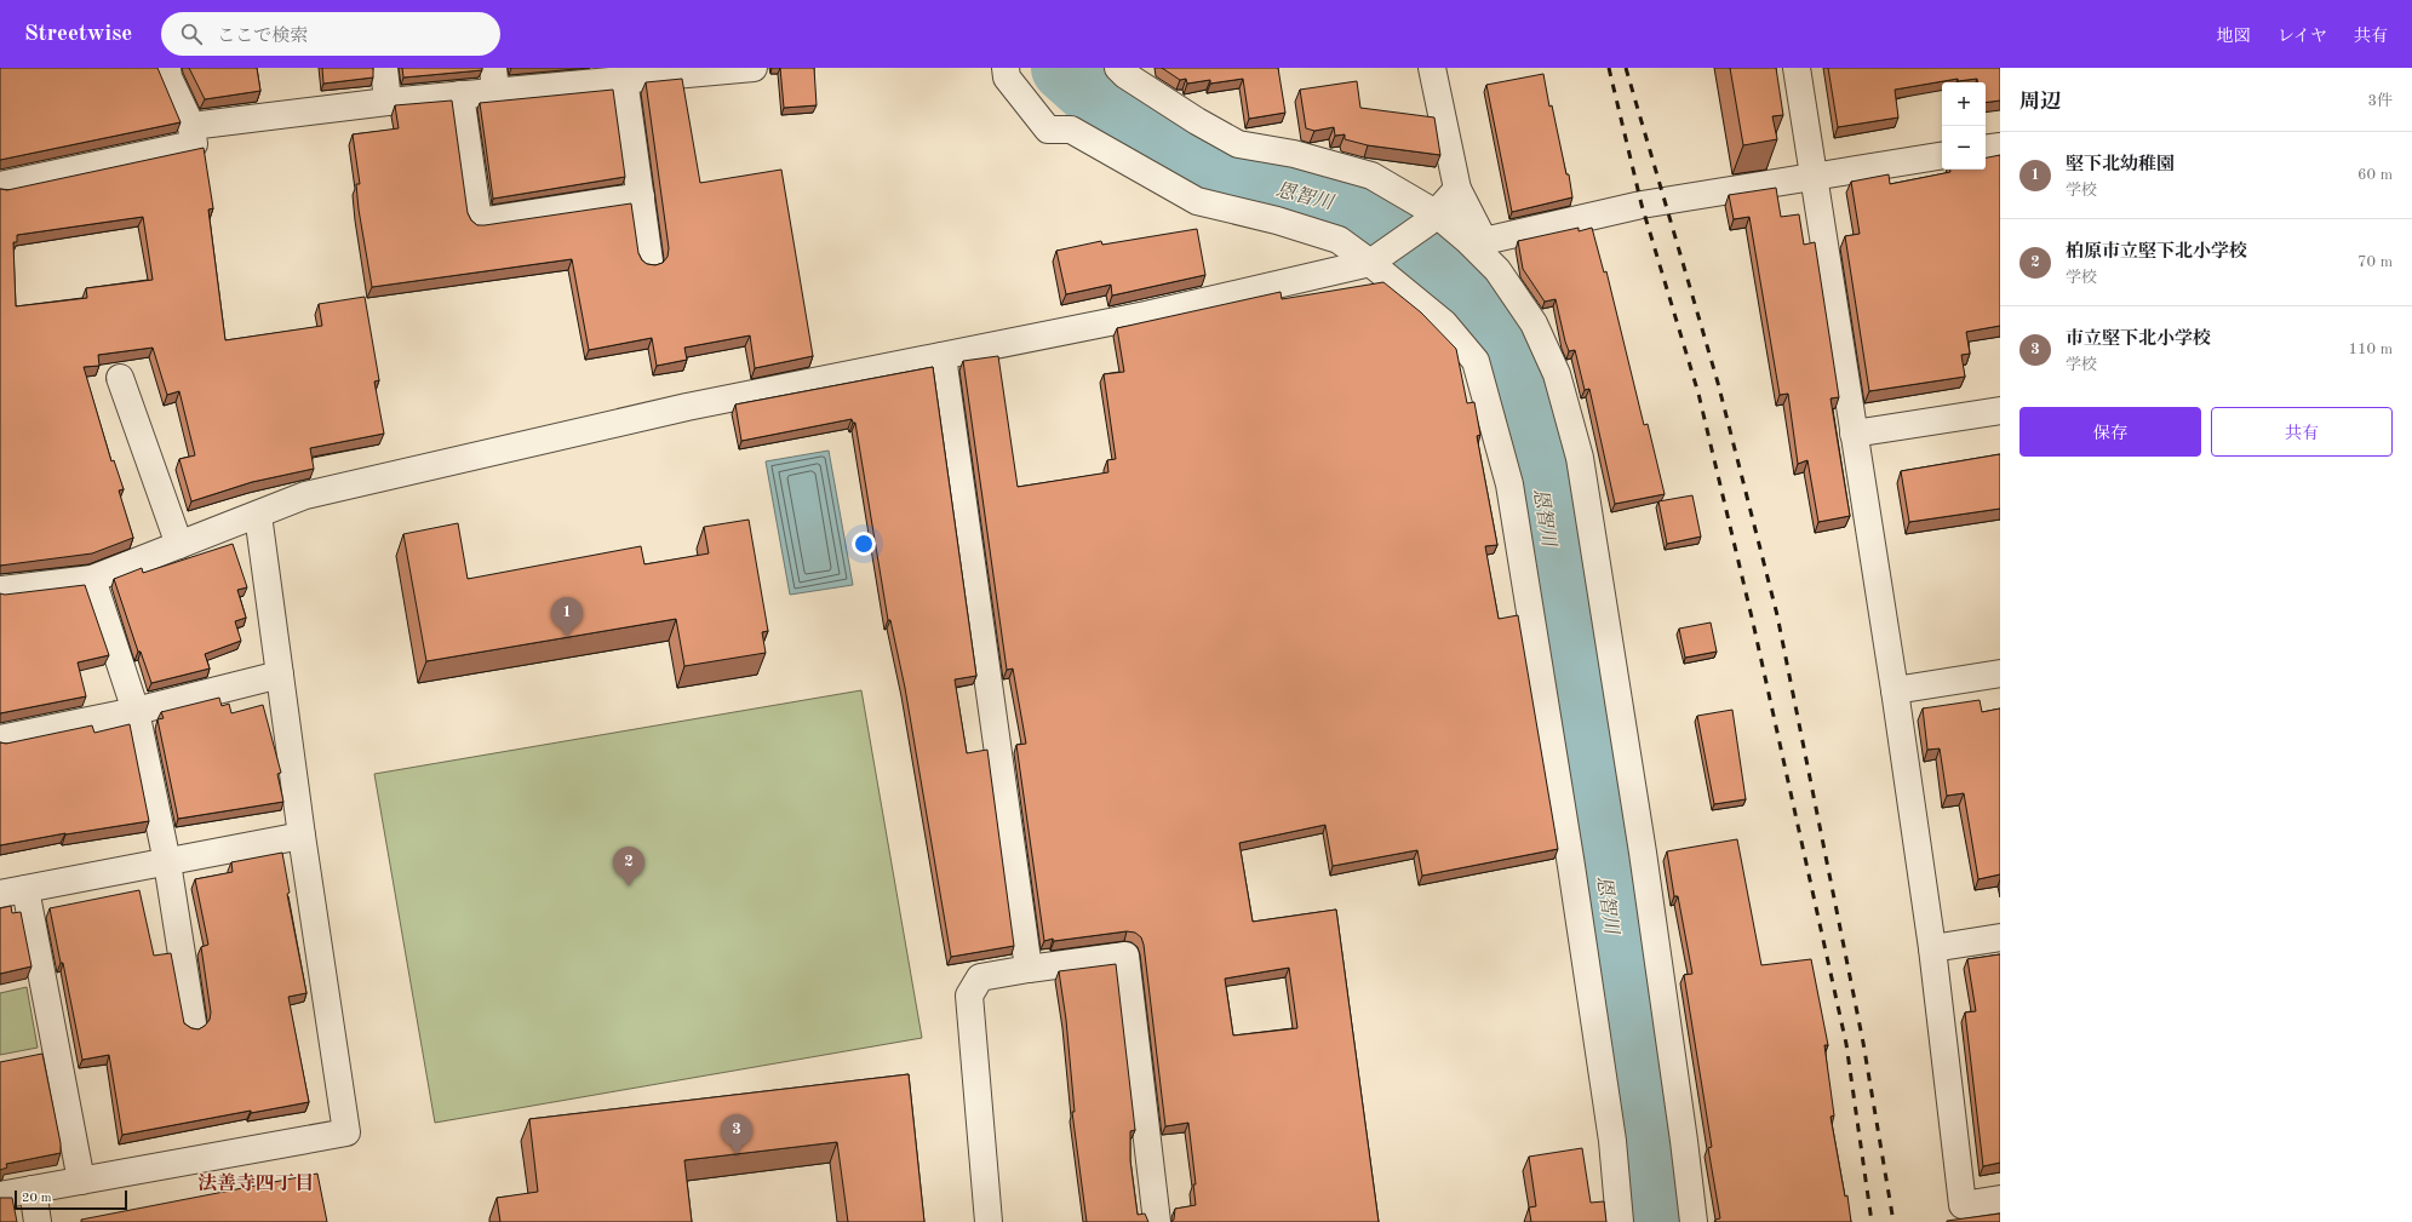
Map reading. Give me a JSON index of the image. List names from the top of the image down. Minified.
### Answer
{"districts":["法善寺四丁目"],"water":["恩智川"],"scale_bar":"20 m","page":{"header":"Streetwise","search":"ここで検索","nav":["地図","レイヤ","共有"],"heading":["周辺","3件"],"map_buttons":["+","−"],"list":[{"mark":"1","name":"堅下北幼稚園","note":"学校","value":"60 m"},{"mark":"2","name":"柏原市立堅下北小学校","note":"学校","value":"70 m"},{"mark":"3","name":"市立堅下北小学校","note":"学校","value":"110 m"}],"buttons":["保存","共有"],"pins":["1","2","3"],"scale":"20 m"}}
